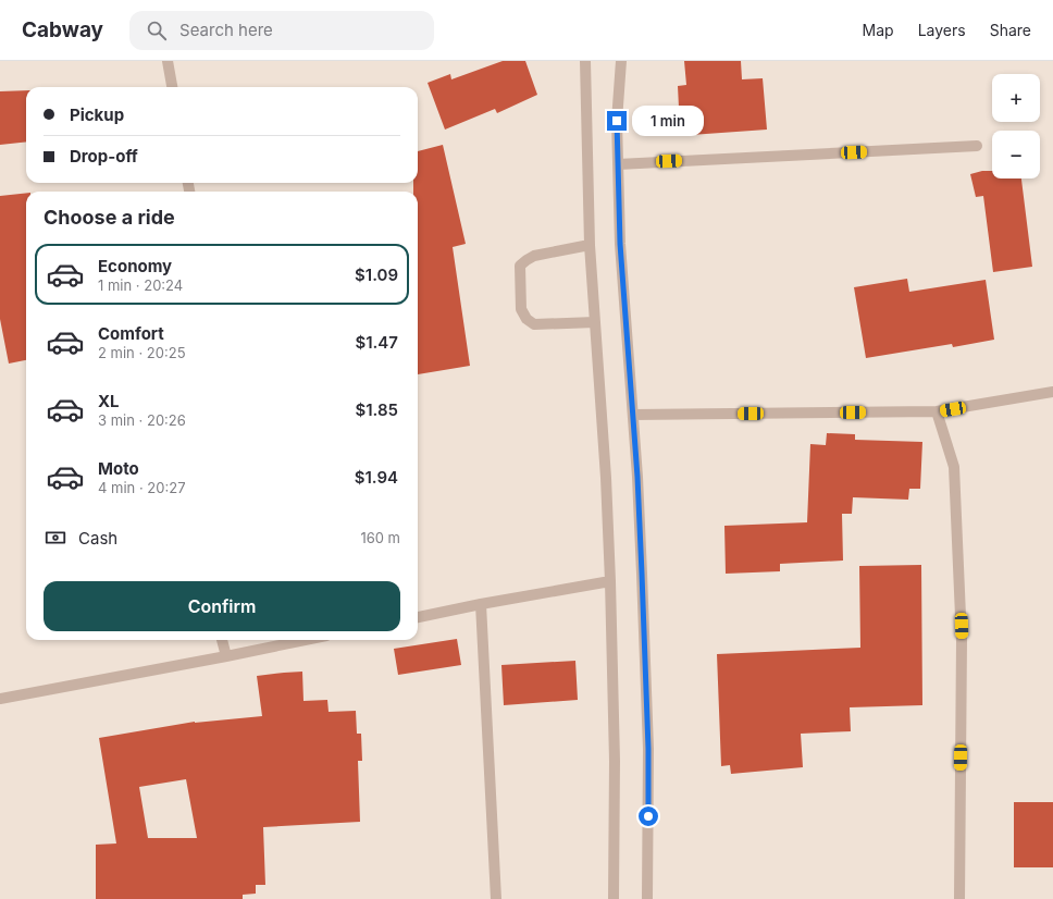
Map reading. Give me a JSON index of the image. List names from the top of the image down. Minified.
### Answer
{"page":{"header":"Cabway","search":"Search here","nav":["Map","Layers","Share"],"map_buttons":["+","−"],"banner":["Pickup","Drop-off"],"bubble":"1 min","heading":"Choose a ride","list":[{"name":"Economy","note":"1 min · 20:24","value":"$1.09"},{"name":"Comfort","note":"2 min · 20:25","value":"$1.47"},{"name":"XL","note":"3 min · 20:26","value":"$1.85"},{"name":"Moto","note":"4 min · 20:27","value":"$1.94"}],"pay":["Cash","160 m"],"buttons":"Confirm"}}
